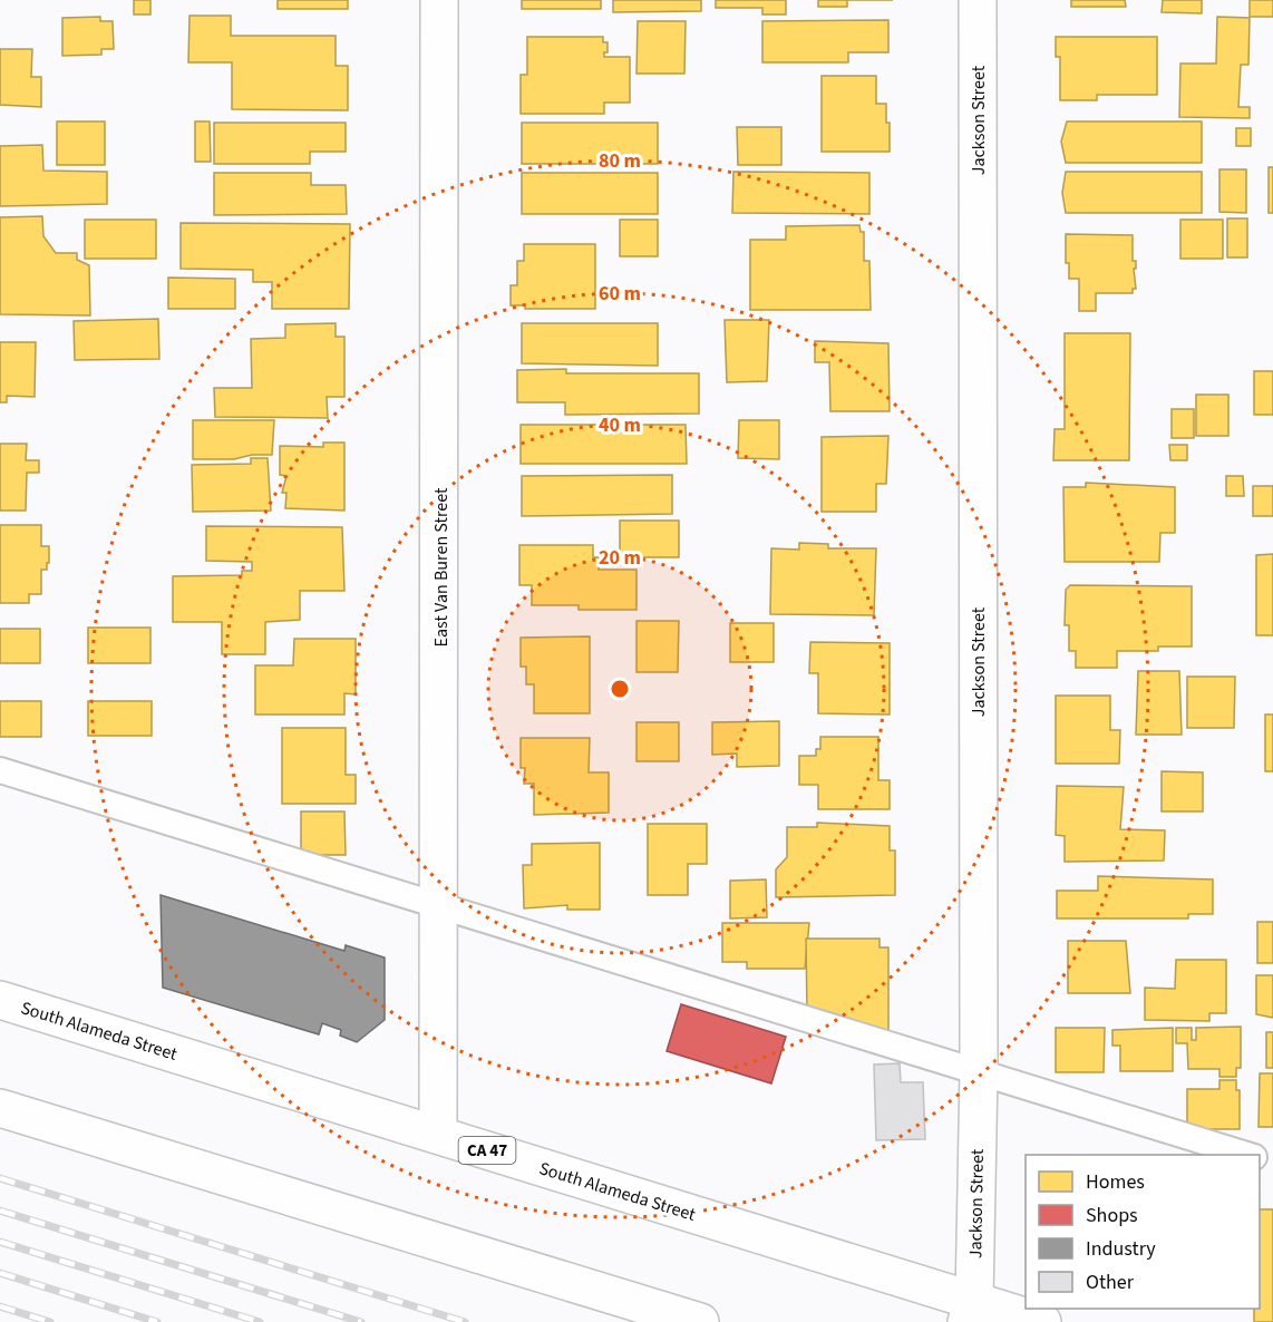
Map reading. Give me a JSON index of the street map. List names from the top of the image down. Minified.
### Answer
{"streets":{"street":["Jackson Street","East Van Buren Street","South Alameda Street","CA 47"]},"crossings":[["Jackson Street","South Alameda Street"],["East Van Buren Street","South Alameda Street"]],"legend":["Homes","Shops","Industry","Other"],"rings":["80 m","60 m","40 m","20 m"]}
